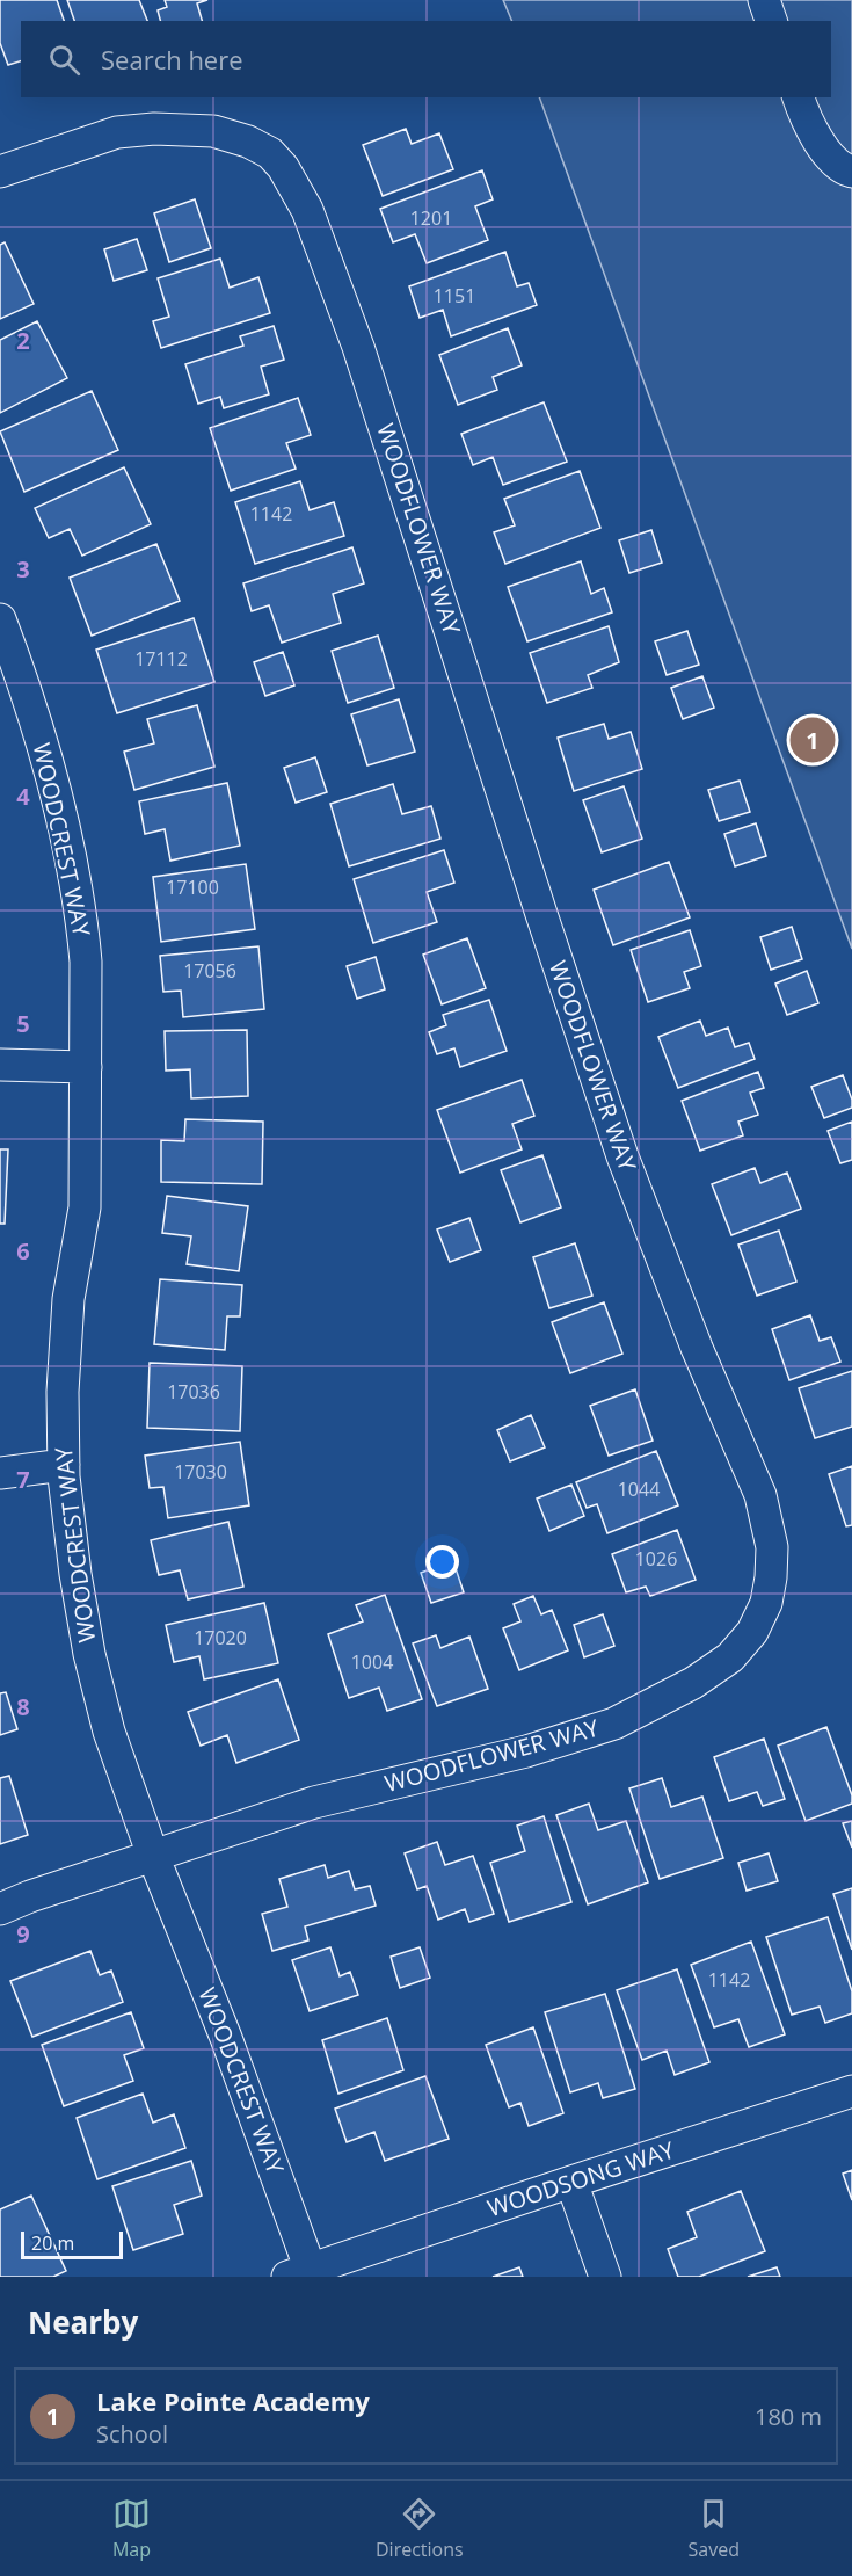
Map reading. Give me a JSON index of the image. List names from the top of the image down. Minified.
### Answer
{"streets":{"street":["WOODFLOWER WAY","WOODCREST WAY","WOODSONG WAY"]},"crossings":[["WOODFLOWER WAY","WOODCREST WAY"],["WOODCREST WAY","WOODSONG WAY"]],"house_numbers":["1201","1151","1142","17112","17100","17056","17036","17030","1044","1026","17020","1004","1142"],"scale_bar":"20 m","page":{"search":"Search here","pins":"1","scale":"20 m","heading":"Nearby","list":[{"mark":"1","name":"Lake Pointe Academy","note":"School","value":"180 m"}],"nav":["Map","Directions","Saved"]},"grid":{"rows":["2","3","4","5","6","7","8","9"]}}
